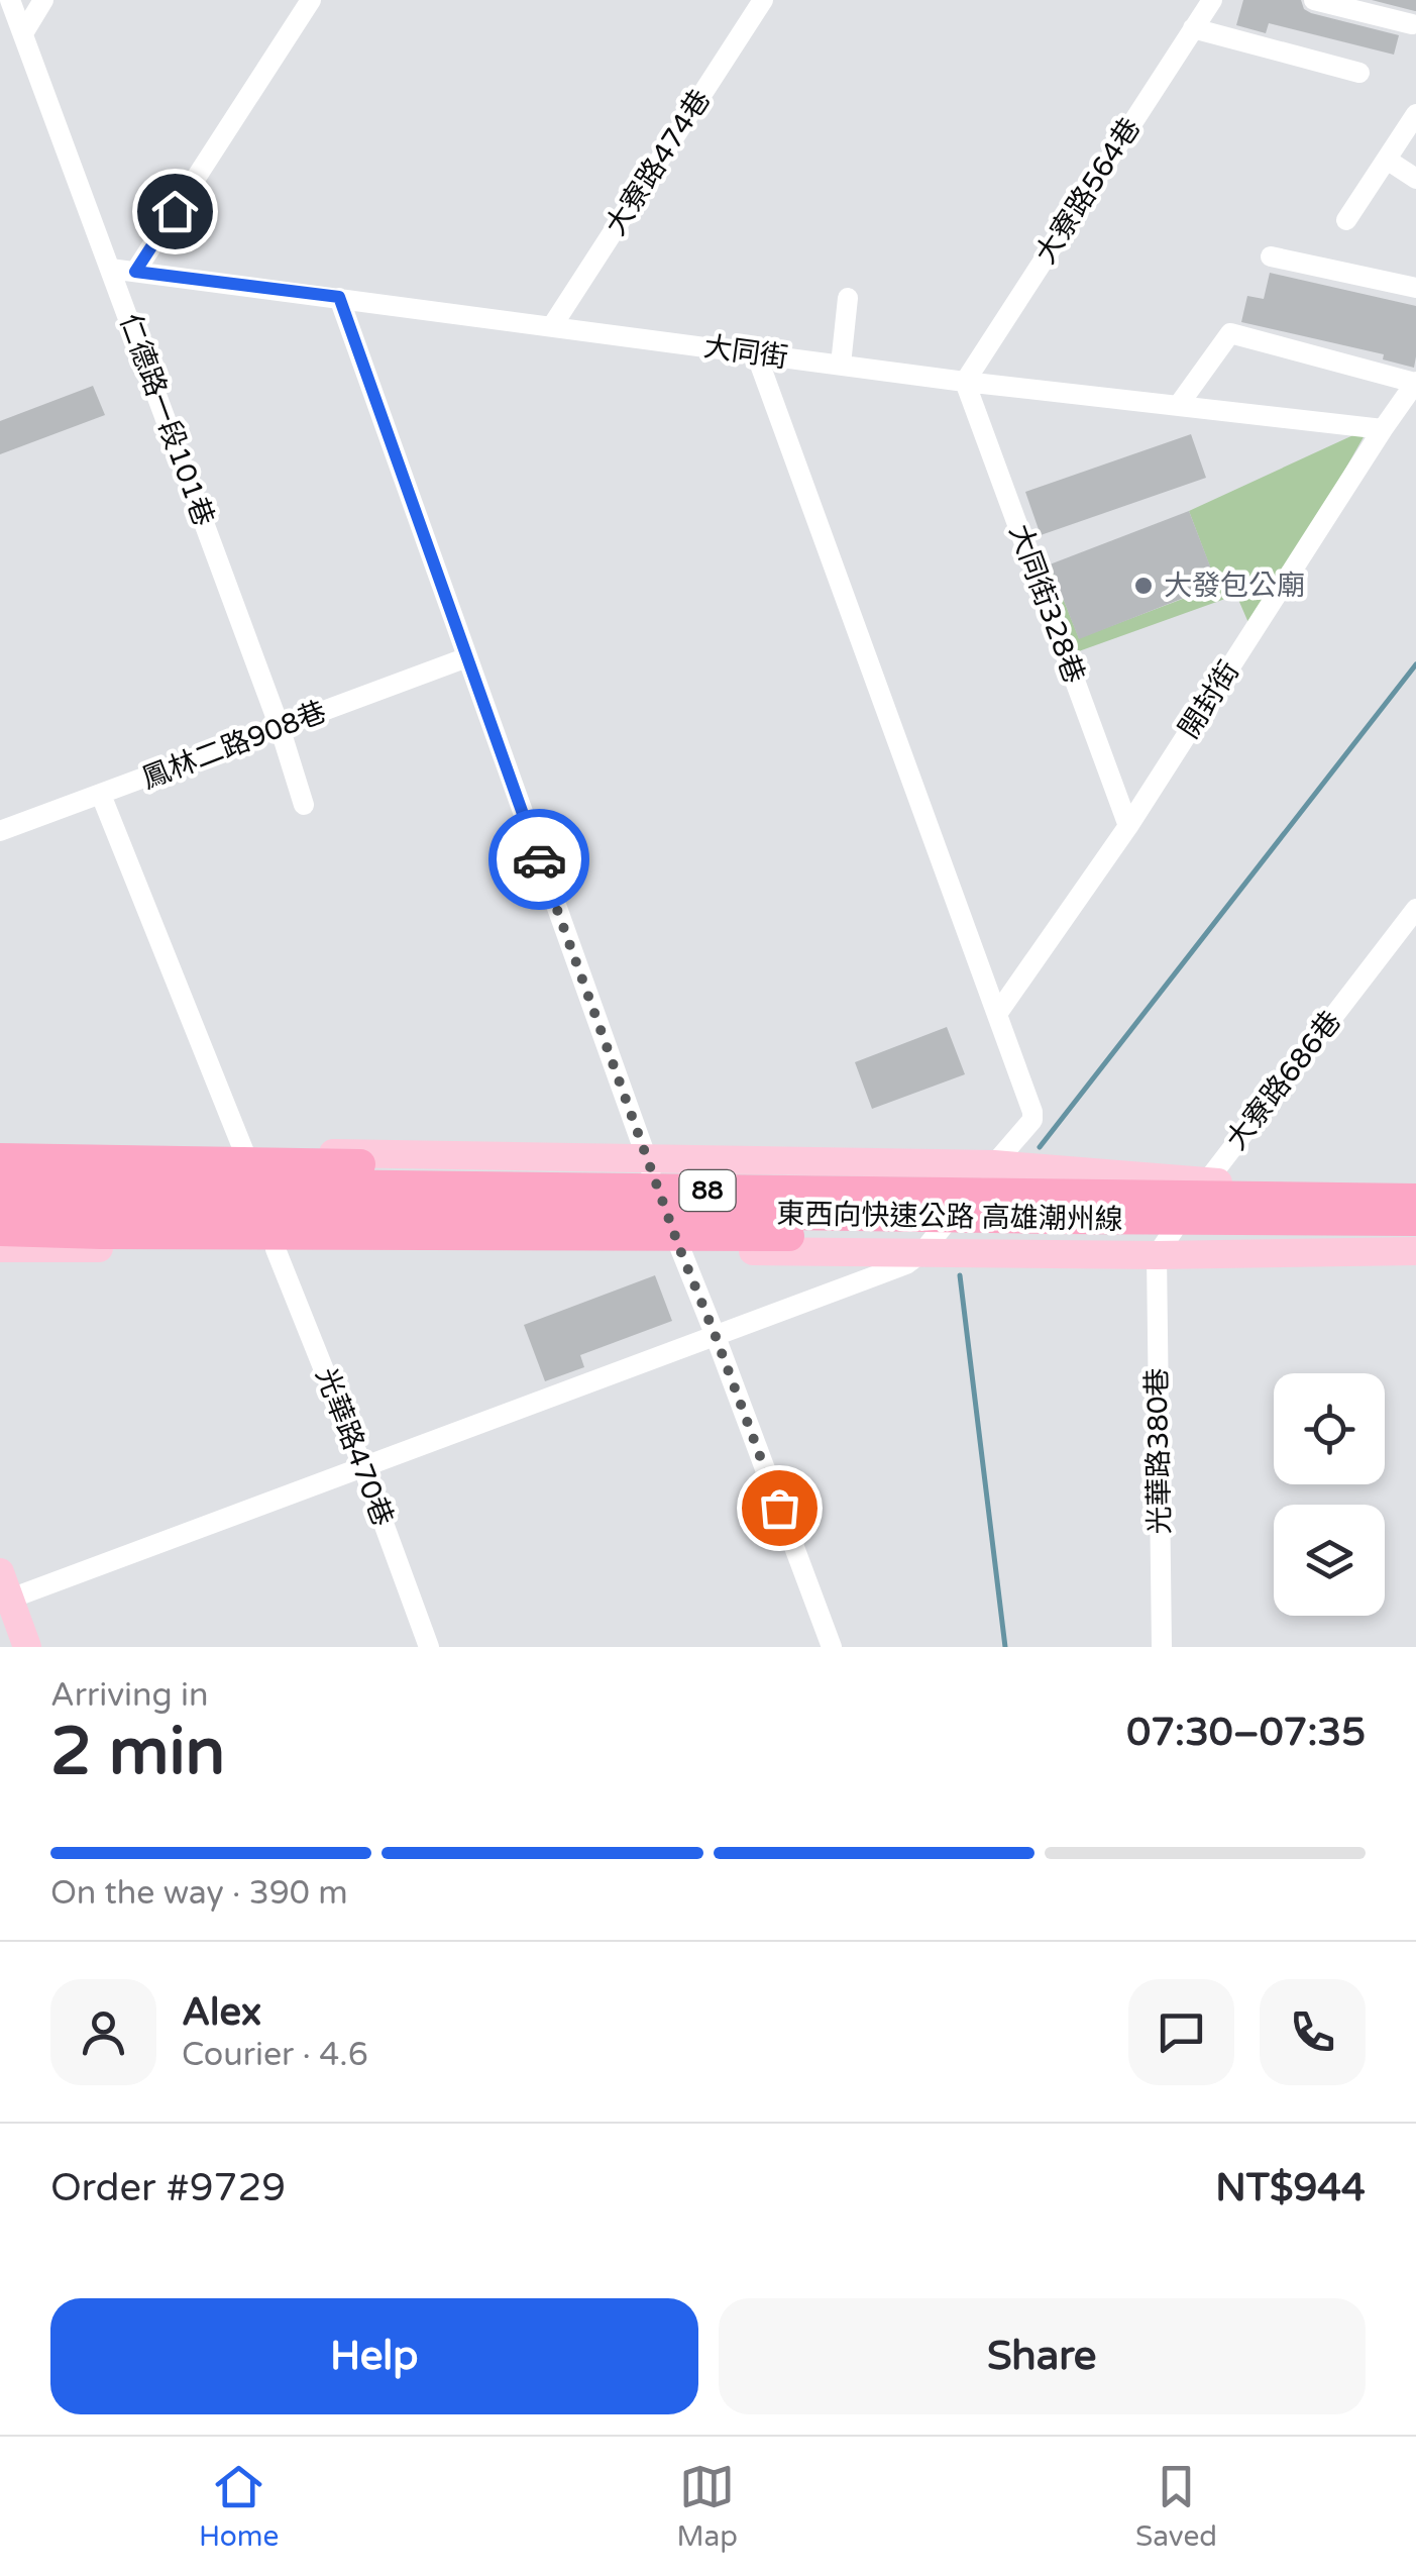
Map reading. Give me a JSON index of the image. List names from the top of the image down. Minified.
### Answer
{"streets":{"highway":["88","東西向快速公路 高雄潮州線"],"street":["大寮路474巷","大寮路564巷","大同街","仁德路一段101巷","大同街328巷","開封街","鳳林二路908巷","大寮路686巷","光華路470巷","光華路380巷"]},"crossings":[["大寮路474巷","大同街"],["大寮路564巷","大同街"],["大寮路564巷","大同街328巷"],["大同街","仁德路一段101巷"],["大同街","大同街328巷"],["大同街","開封街"],["仁德路一段101巷","鳳林二路908巷"],["大同街328巷","開封街"],["大寮路686巷","東西向快速公路 高雄潮州線"],["大寮路686巷","光華路380巷"]],"places":["大發包公廟"],"page":{"heading":["2 min","Arriving in","07:30–07:35"],"panel":["Alex","Courier · 4.6","Order #9729","NT$944"],"bar":"On the way · 390 m","buttons":["Help","Share"],"tabs":["Home","Map","Saved"]}}
